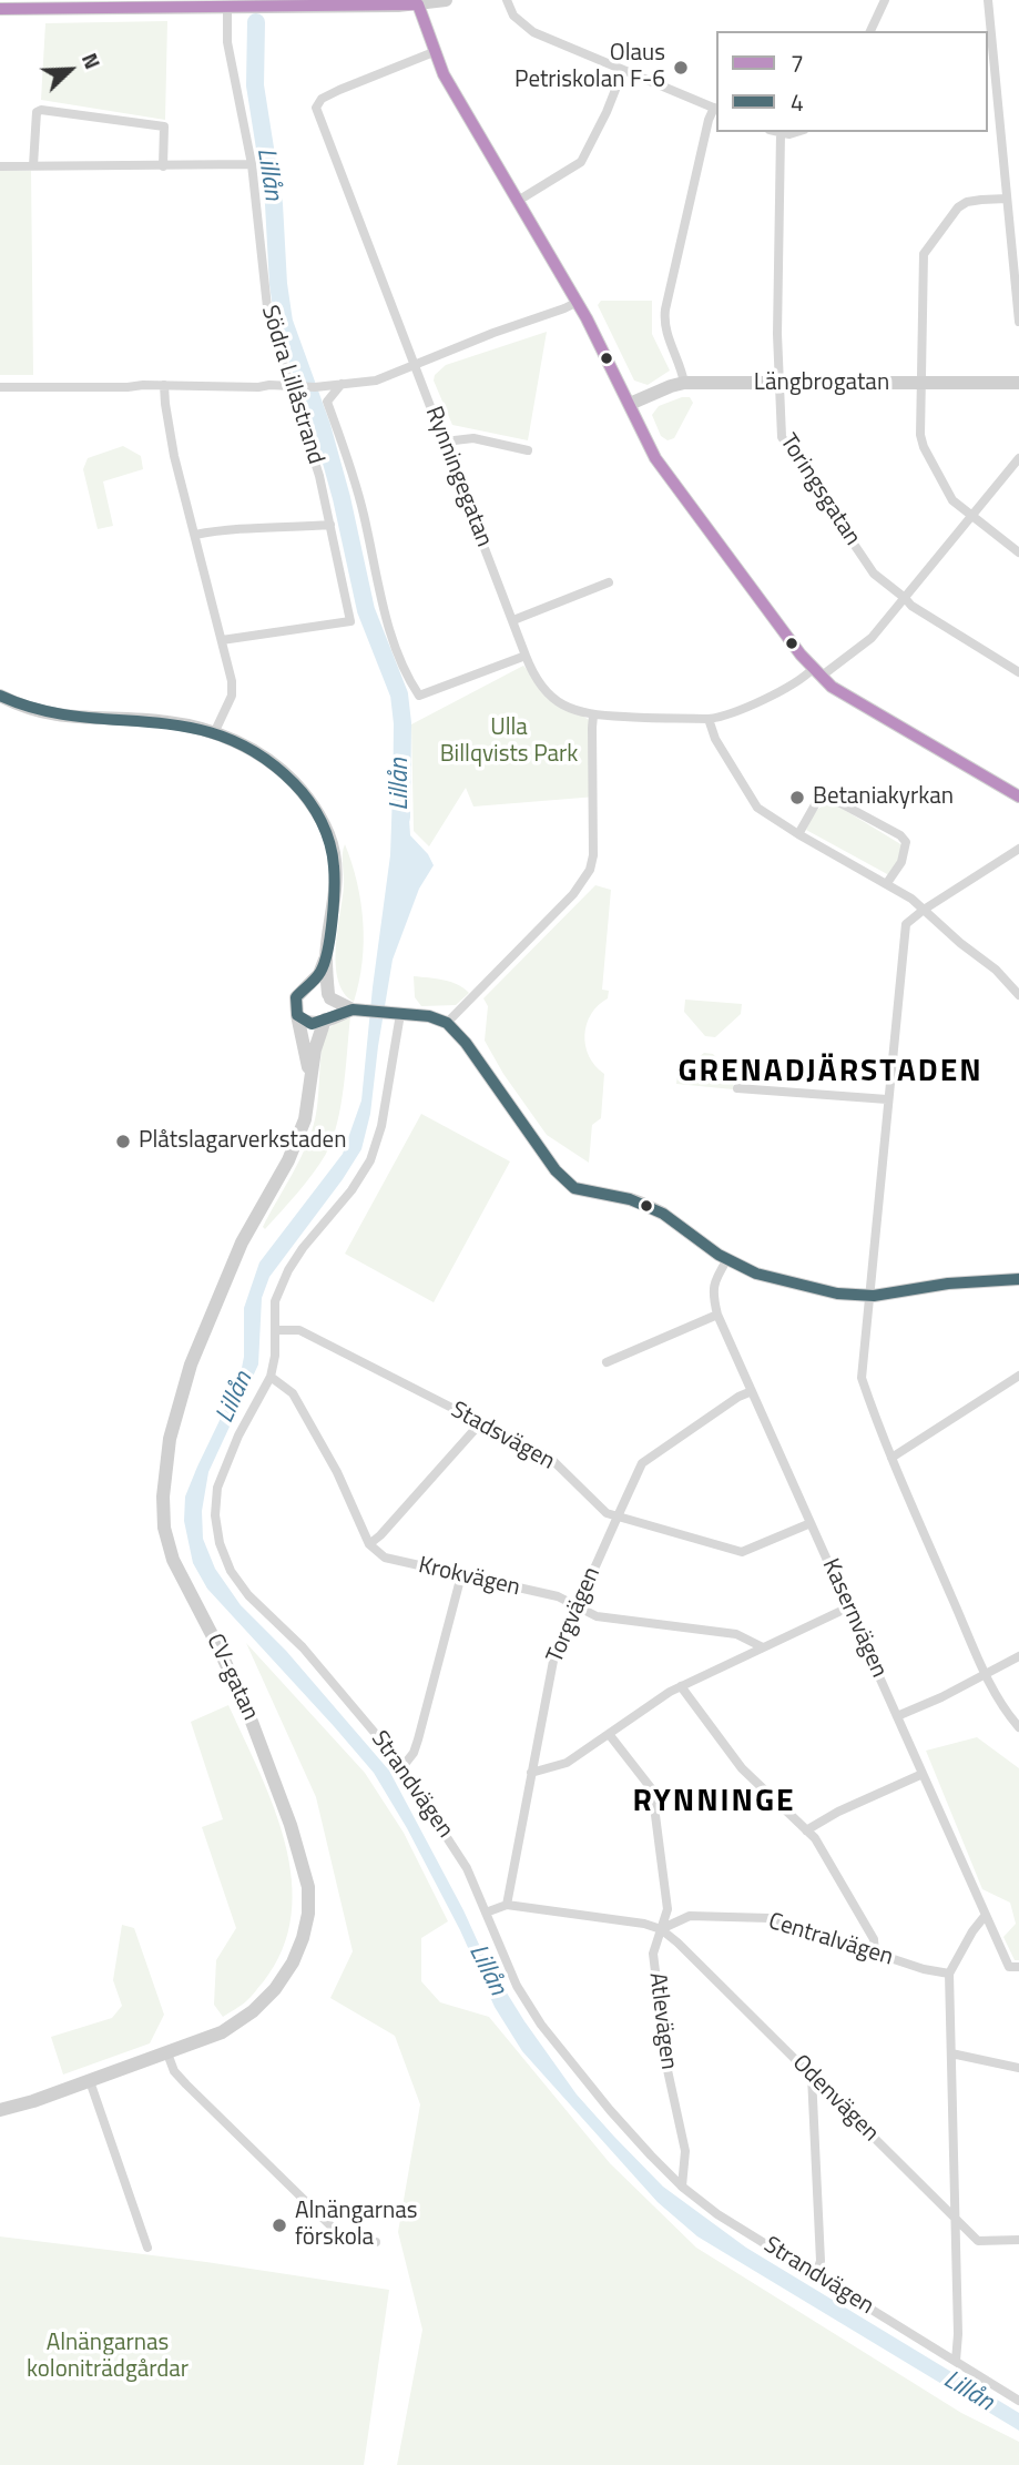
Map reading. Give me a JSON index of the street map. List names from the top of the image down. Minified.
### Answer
{"streets":{"street":["Längbrogatan","Södra Lillåstrand","Rynningegatan","Toringsgatan","Stadsvägen","Krokvägen","Torgvägen","Kasernvägen","CV-gatan","Strandvägen","Centralvägen","Atlevägen","Odenvägen"]},"crossings":[["Längbrogatan","Toringsgatan"],["Rynningegatan","Toringsgatan"],["Stadsvägen","Torgvägen"],["Stadsvägen","Kasernvägen"],["Stadsvägen","Strandvägen"],["Krokvägen","Torgvägen"],["Torgvägen","Kasernvägen"],["Strandvägen","Atlevägen"],["Centralvägen","Atlevägen"],["Centralvägen","Odenvägen"],["Atlevägen","Odenvägen"]],"districts":["GRENADJÄRSTADEN","RYNNINGE"],"water":["Lillån"],"parks":["Ulla Billqvists Park","Alnängarnas koloniträdgårdar"],"places":["Olaus Petriskolan F-6","Betaniakyrkan","Plåtslagarverkstaden","Alnängarnas förskola"],"lines":["transit line 7","transit line 4"],"legend":["7","4"],"north":"top right"}
